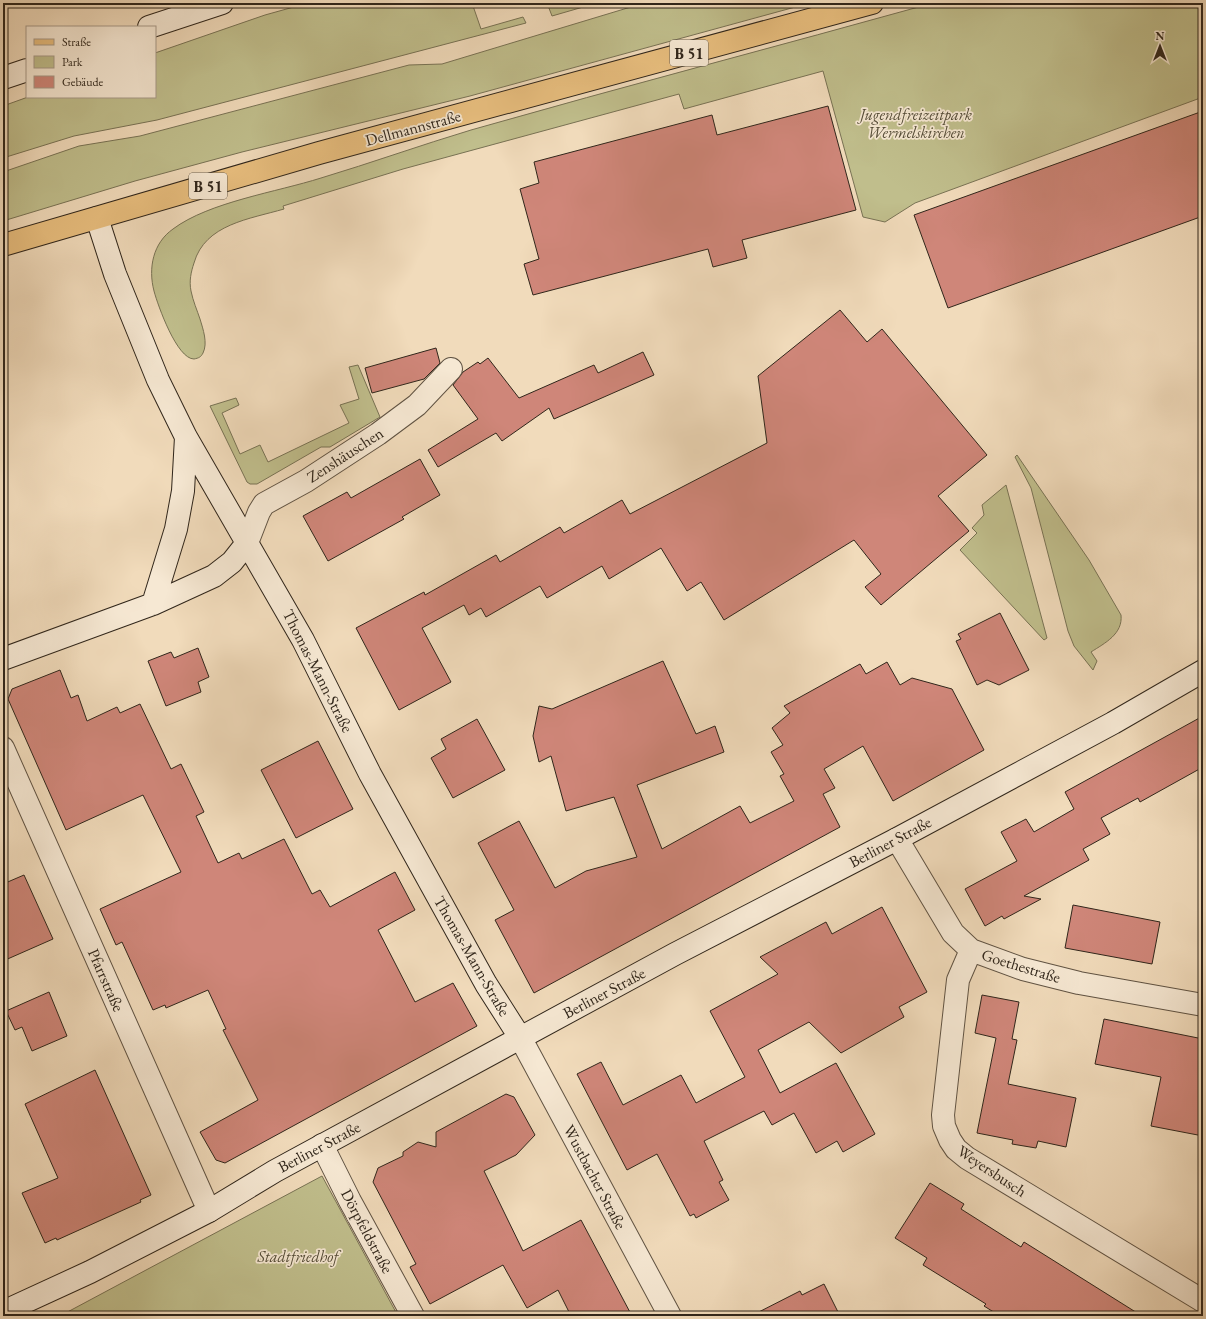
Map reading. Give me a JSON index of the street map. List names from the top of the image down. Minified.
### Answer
{"streets":{"main road":["B 51","Dellmannstraße"],"street":["Zenshäuschen","Thomas-Mann-Straße","Berliner Straße","Goethestraße","Pfarrstraße","Weyersbusch","Wustbacher Straße","Dörpfeldstraße"]},"crossings":[["B 51","Dellmannstraße"],["B 51","Thomas-Mann-Straße"],["Dellmannstraße","Thomas-Mann-Straße"],["Zenshäuschen","Thomas-Mann-Straße"],["Thomas-Mann-Straße","Berliner Straße"],["Thomas-Mann-Straße","Wustbacher Straße"],["Berliner Straße","Goethestraße"],["Berliner Straße","Pfarrstraße"],["Berliner Straße","Wustbacher Straße"],["Berliner Straße","Dörpfeldstraße"],["Goethestraße","Weyersbusch"]],"parks":["Jugendfreizeitpark Wermelskirchen","Stadtfriedhof"],"legend":["Straße","Park","Gebäude"],"north":"top"}
